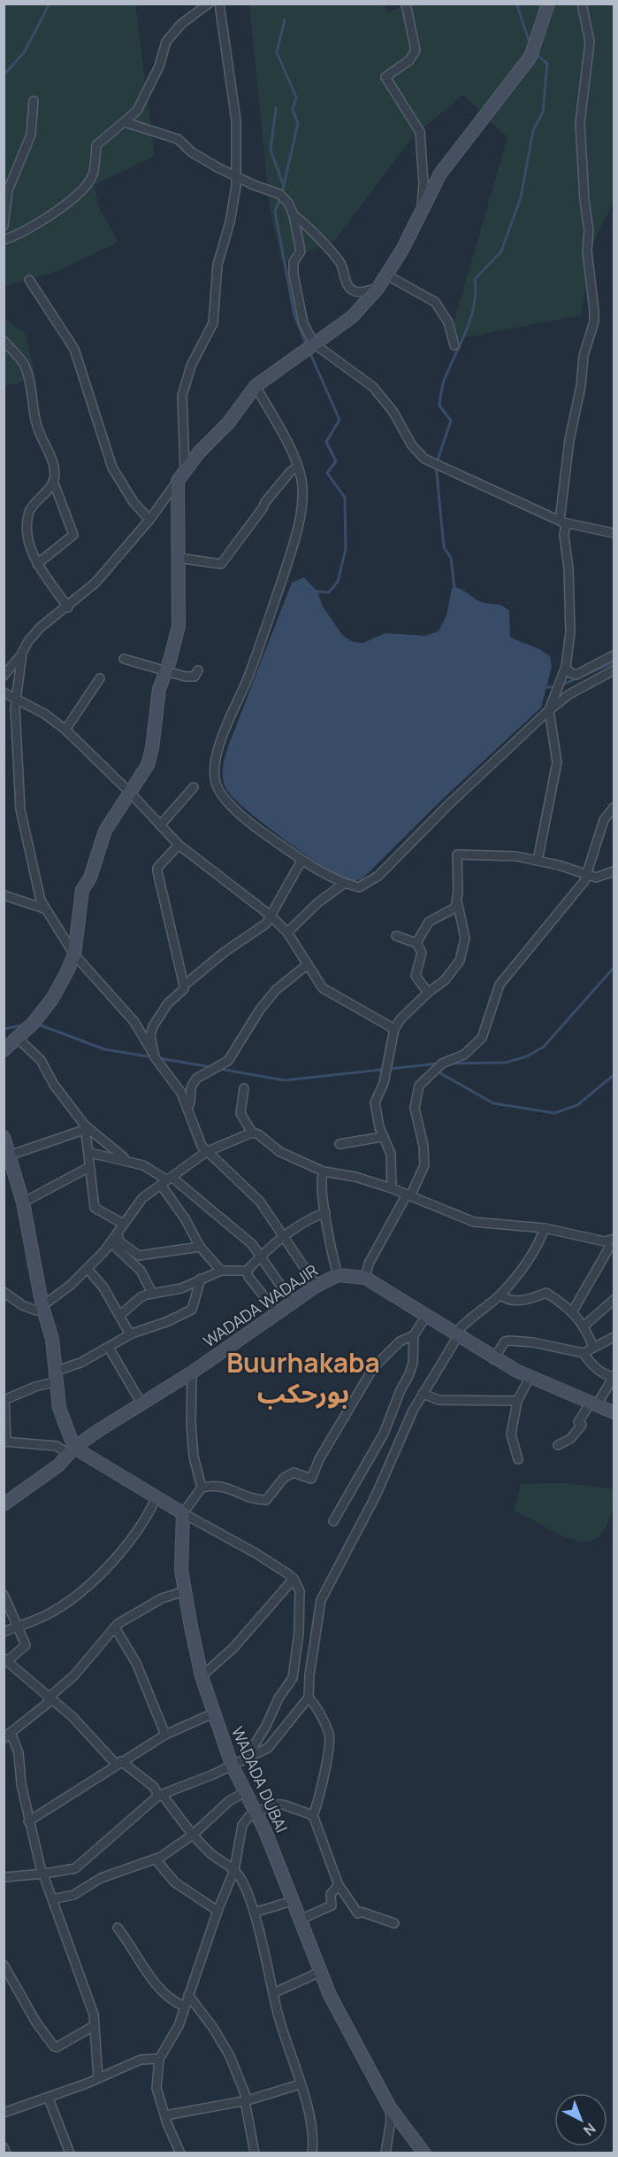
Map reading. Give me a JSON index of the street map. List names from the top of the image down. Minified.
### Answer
{"streets":{"street":["WADADA WADAJIR","WADADA DUBAI"]},"districts":["Buurhakaba بورحكب"],"north":"bottom right"}
